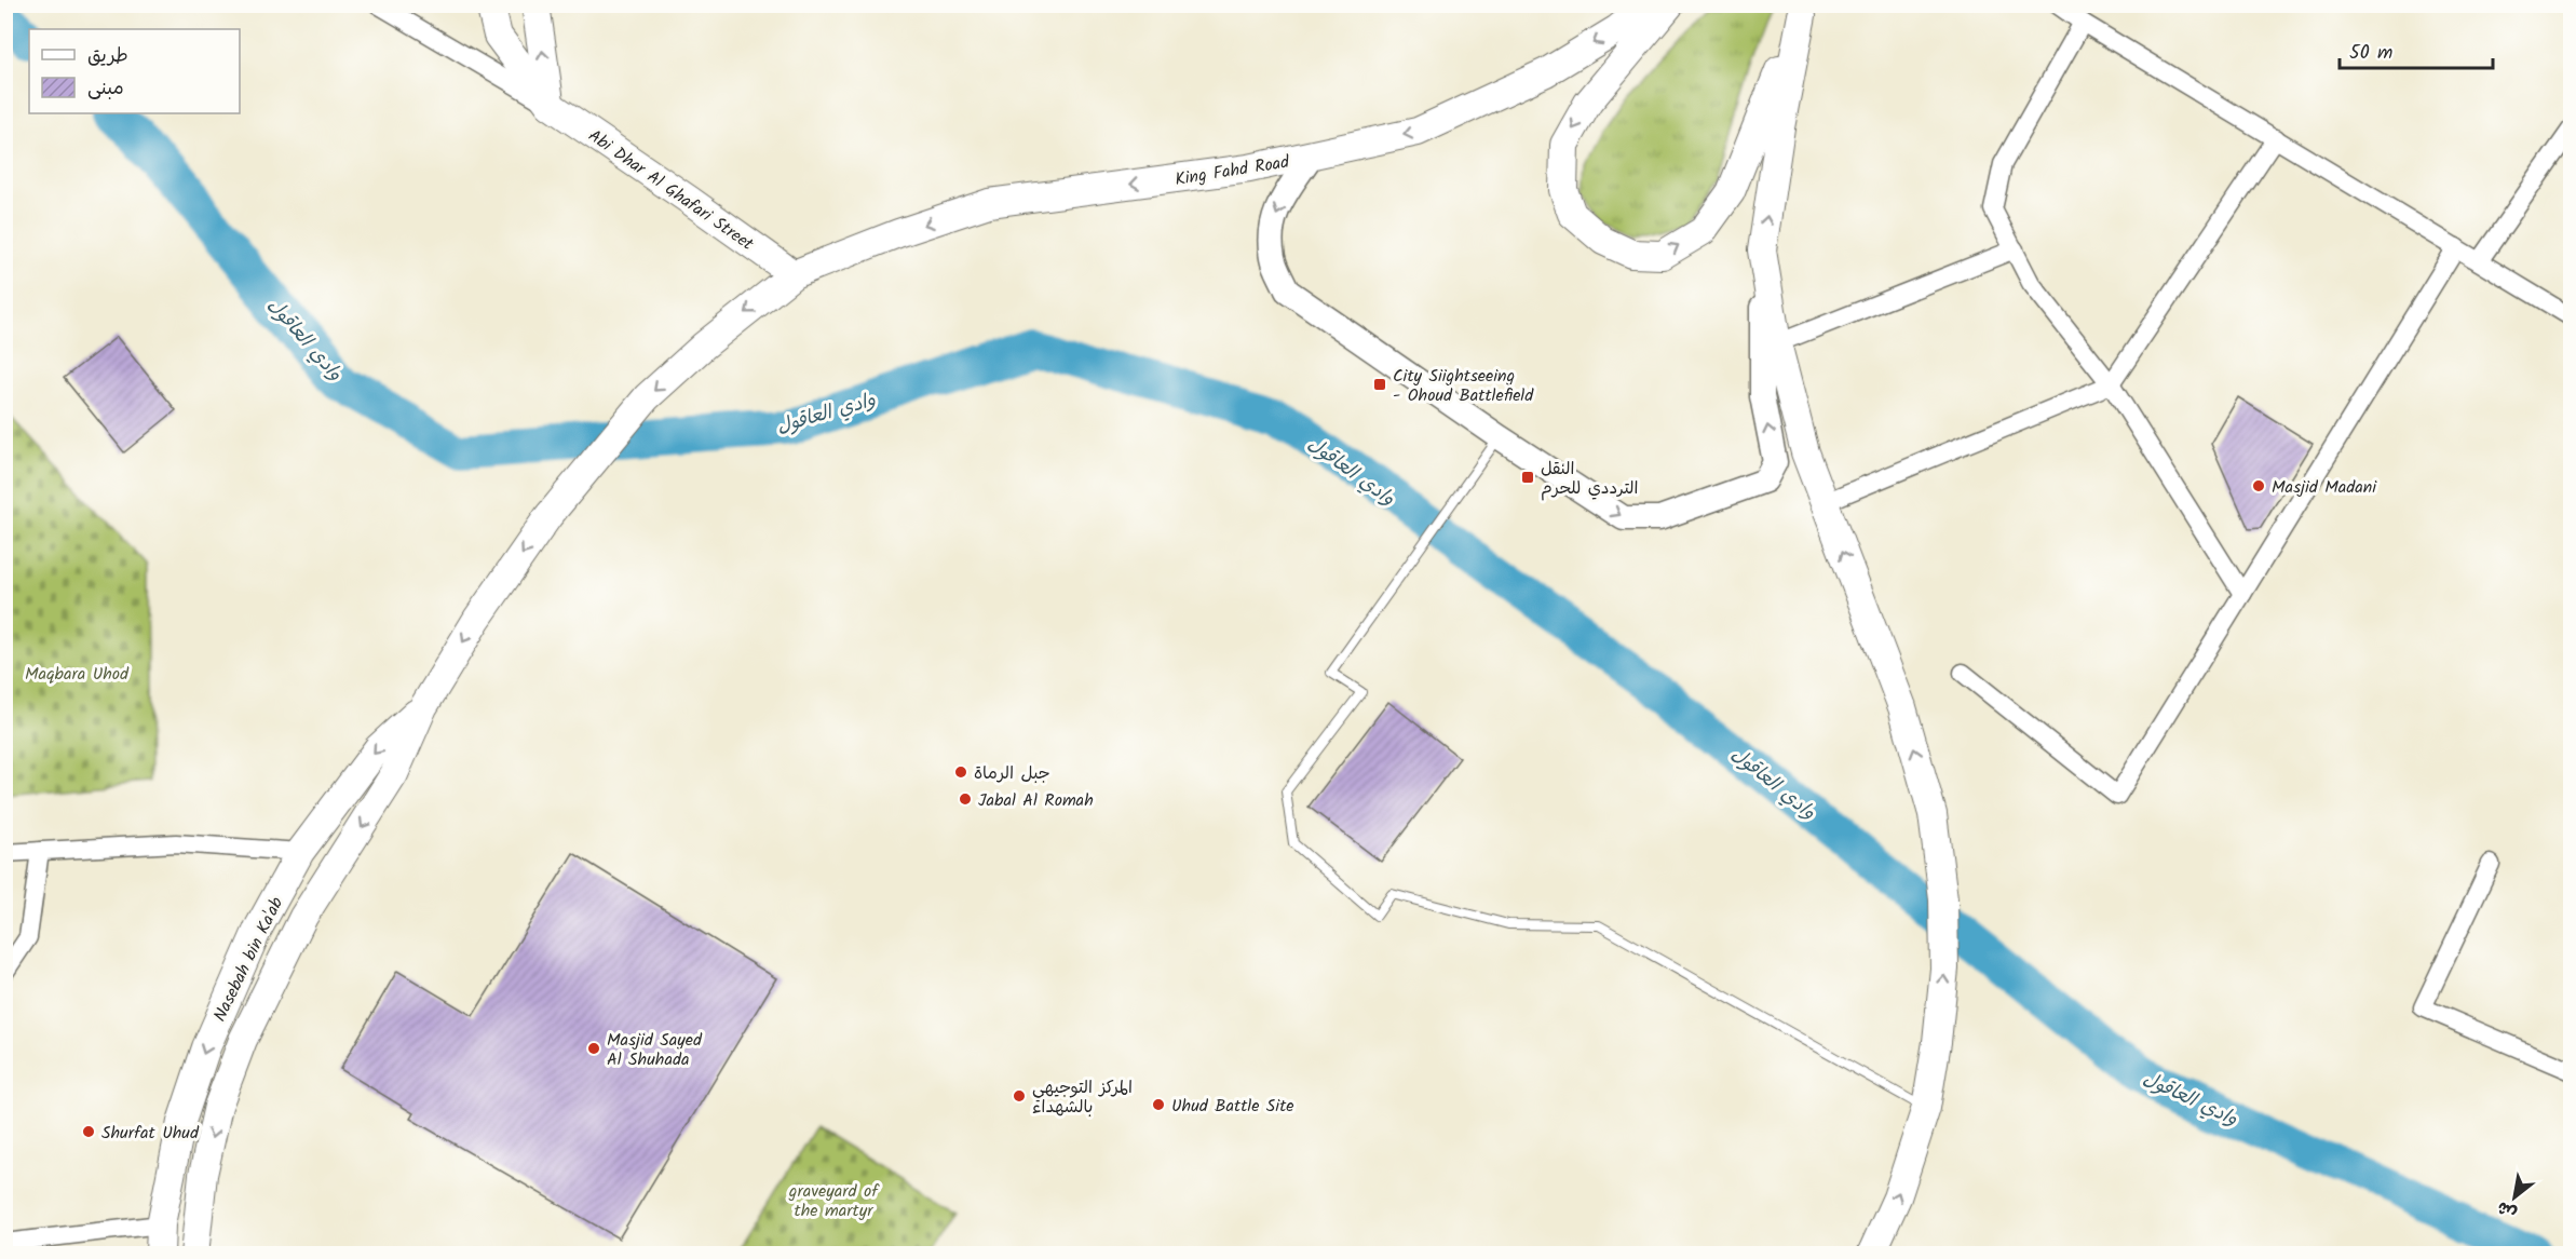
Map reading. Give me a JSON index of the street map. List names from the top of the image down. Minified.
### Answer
{"streets":{"main road":["King Fahd Road","Abi Dhar Al Ghafari Street","Nasebah bin Ka'ab"]},"crossings":[["King Fahd Road","Abi Dhar Al Ghafari Street"],["King Fahd Road","Nasebah bin Ka'ab"]],"one_way":["King Fahd Road"],"water":["وادي العاقول"],"parks":["Maqbara Uhod","graveyard of the martyr"],"places":{"transit":["City Siightseeing - Ohoud Battlefield","النقل الترددي للحرم"],"other":["Masjid Madani","جبل الرماة","Jabal Al Romah","Masjid Sayed Al Shuhada","المركز التوجيهي بالشهداء","Uhud Battle Site","Shurfat Uhud"]},"legend":["طريق","مبنى"],"scale_bar":"50 m","north":"bottom left"}
